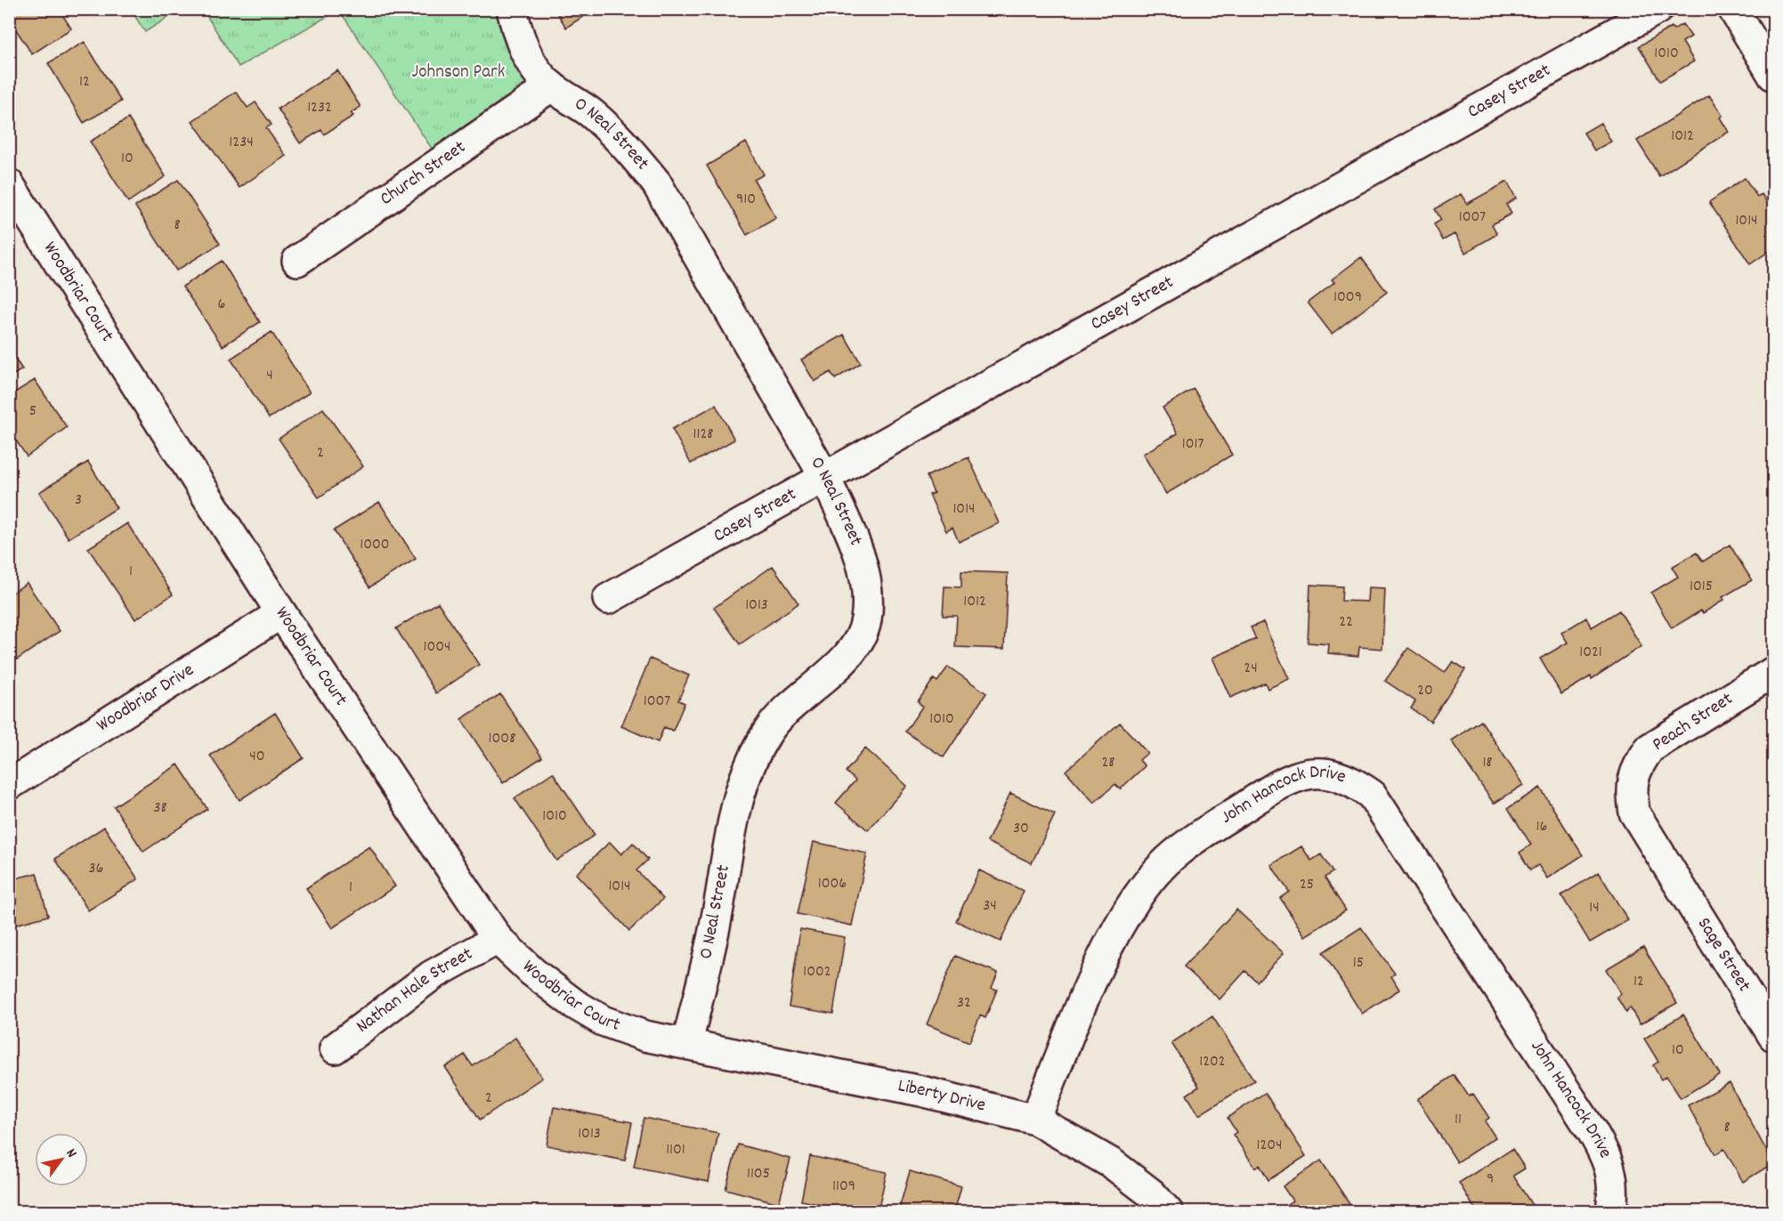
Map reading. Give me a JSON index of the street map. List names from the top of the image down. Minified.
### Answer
{"streets":{"street":["Casey Street","O Neal Street","Church Street","Woodbriar Court","Woodbriar Drive","Peach Street","John Hancock Drive","Sage Street","Nathan Hale Street","Liberty Drive"]},"crossings":[["Casey Street","O Neal Street"],["O Neal Street","Church Street"],["O Neal Street","Woodbriar Court"],["O Neal Street","Liberty Drive"],["Woodbriar Court","Woodbriar Drive"],["Woodbriar Court","Nathan Hale Street"],["Woodbriar Court","Liberty Drive"],["Peach Street","Sage Street"],["John Hancock Drive","Liberty Drive"]],"parks":["Johnson Park"],"house_numbers":["1010","12","1232","1012","1234","10","910","1007","1014","8","1009","6","4","5","1128","1017","2","3","1014","1000","1","1015","1012","1013","22","1004","1021","24","20","1007","1010","1008","40","28","18","38","1010","16","30","36","1006","25","1014","1","34","14","15","1002","12","32","10","1202","2","11","8","1013","1204","1101","1105","9","1109"],"north":"top right"}
